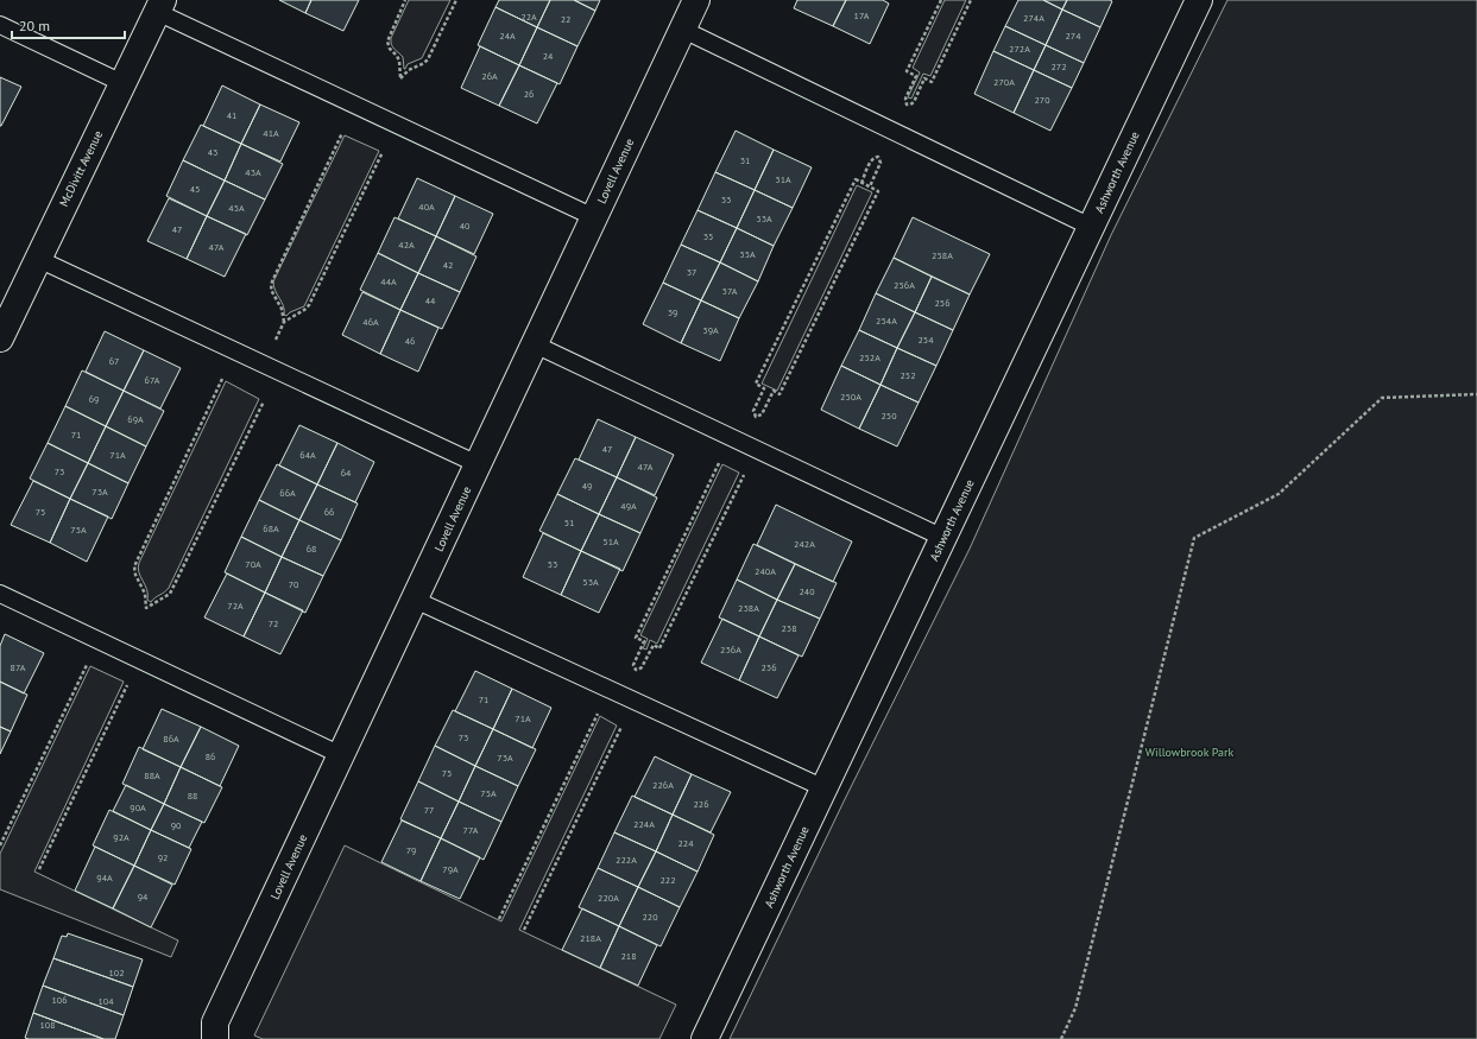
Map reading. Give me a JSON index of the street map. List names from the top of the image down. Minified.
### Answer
{"streets":{"street":["McDivitt Avenue","Lovell Avenue","Ashworth Avenue"]},"parks":["Willowbrook Park"],"house_numbers":["17A","22A","274A","22","24A","274","272A","24","272","26A","270A","26","270","41","41A","43","31","43A","31A","45","33","40A","45A","33A","40","47","35","42A","47A","35A","258A","42","37","44A","256A","37A","44","256","39","254A","46A","39A","254","46","252A","67","252","67A","250A","69","250","69A","71","47","71A","64A","47A","73","64","49","73A","66A","49A","75","66","51","68A","75A","51A","242A","68","70A","53","240A","53A","70","240","72A","238A","72","238","236A","87A","236","71","71A","73","86A","86","73A","75","88A","226A","75A","88","226","90A","77","224A","90","77A","92A","224","79","92","222A","79A","94A","222","94","220A","220","218A","218","102","106","104","108"],"scale_bar":"20 m"}
